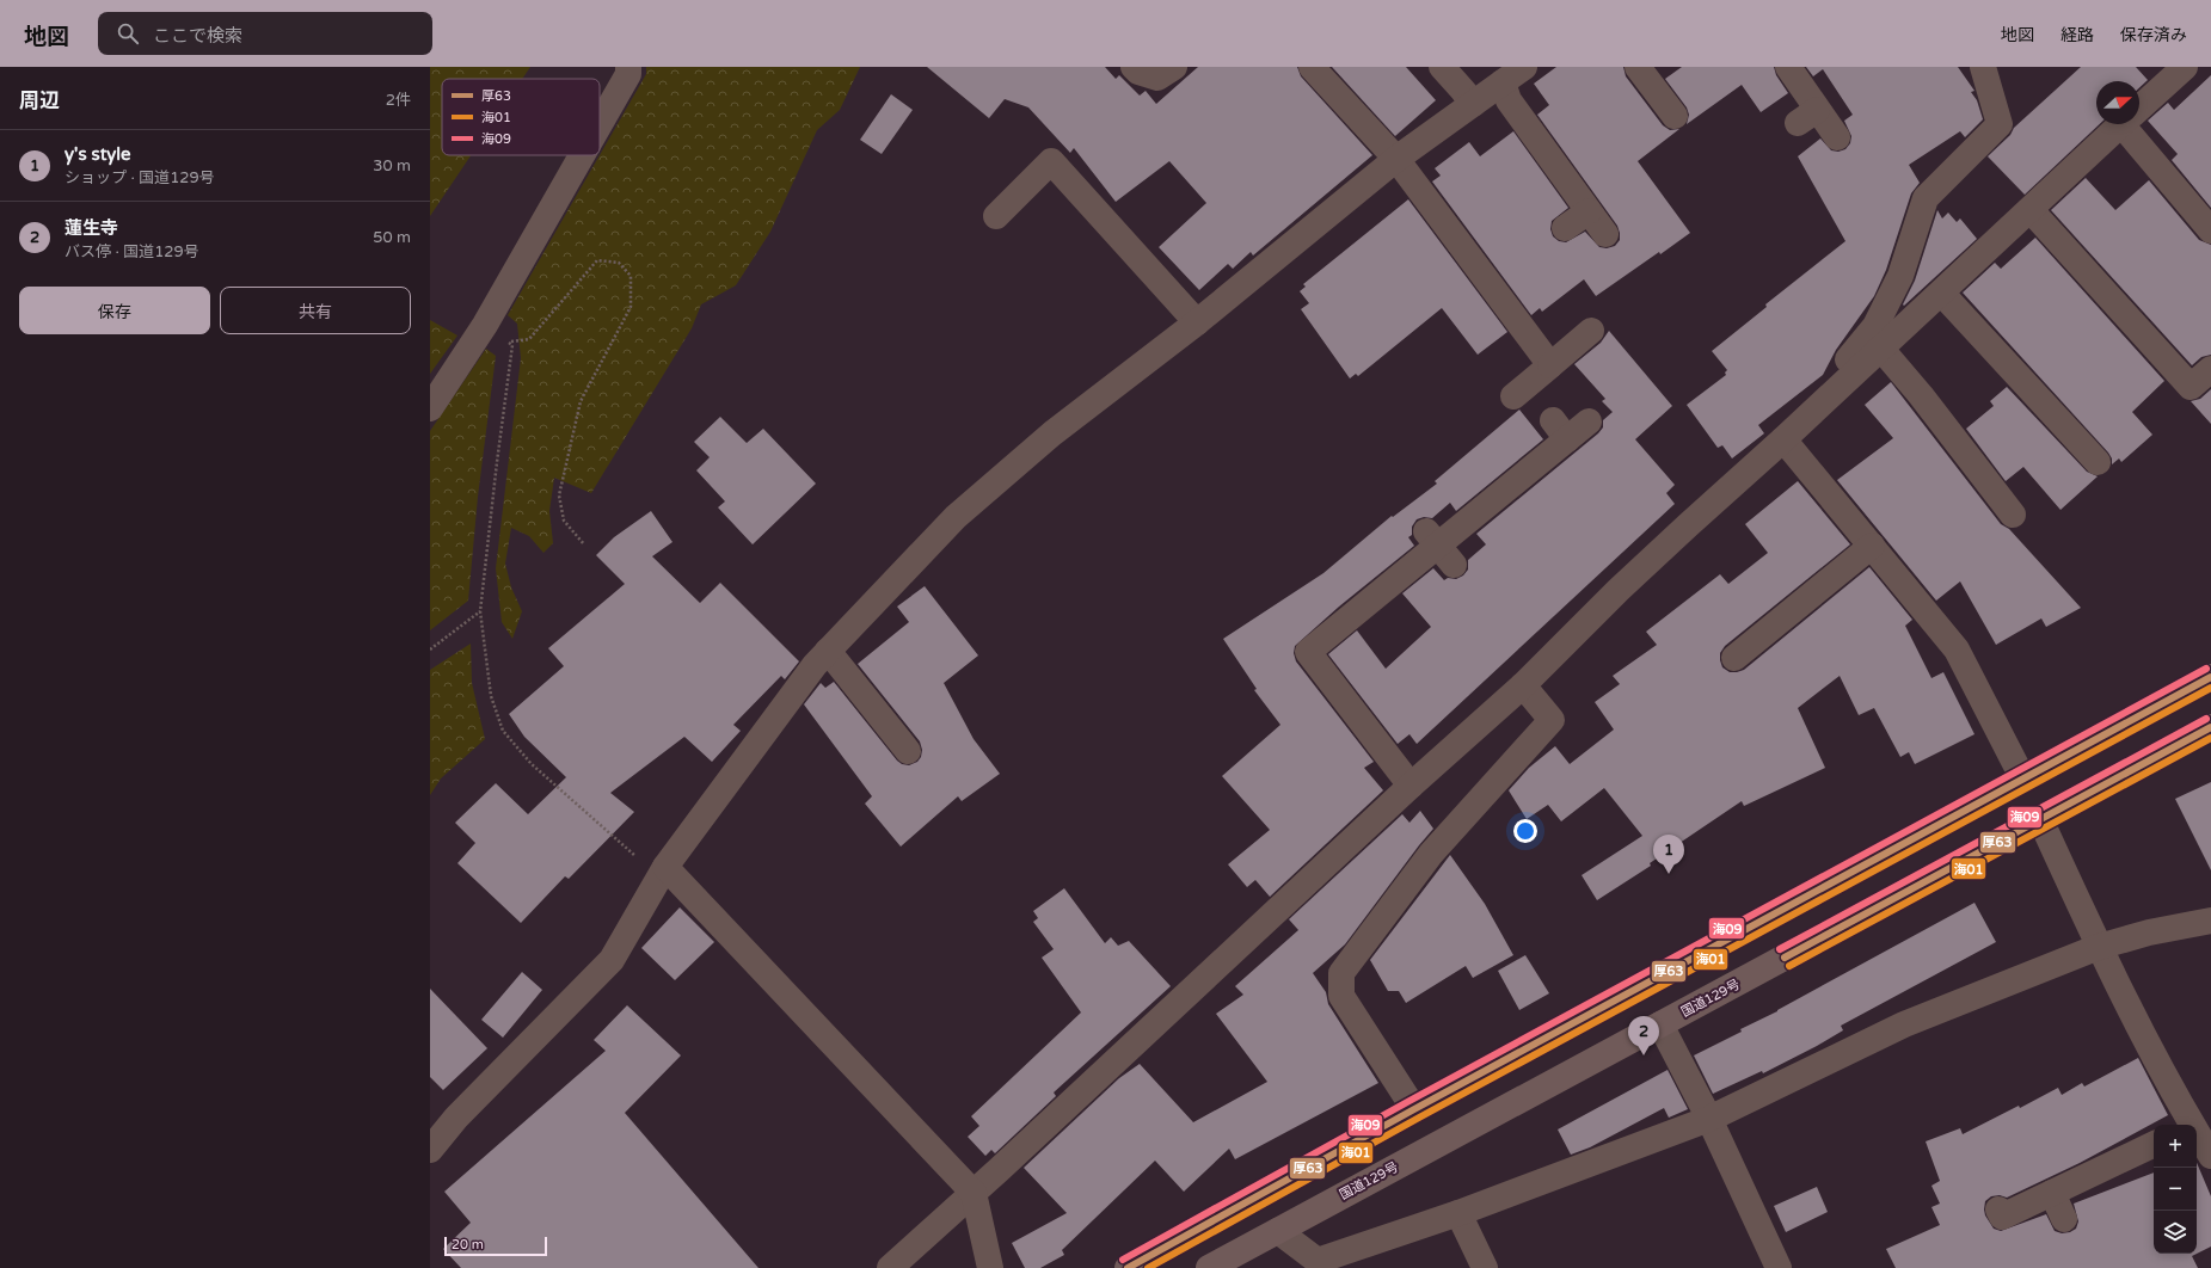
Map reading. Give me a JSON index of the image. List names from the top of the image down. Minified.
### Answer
{"streets":{"highway":["国道129号"]},"lines":["transit line 海09","transit line 厚63","transit line 海01"],"legend":["厚63","海01","海09"],"scale_bar":"20 m","north":"right","page":{"header":"地図","search":"ここで検索","nav":["地図","経路","保存済み"],"heading":["周辺","2件"],"list":[{"mark":"1","name":"y's style","note":"ショップ · 国道129号","value":"30 m"},{"mark":"2","name":"蓮生寺","note":"バス停 · 国道129号","value":"50 m"}],"buttons":["保存","共有"],"pins":["1","2"],"map_buttons":["+","−"],"scale":"20 m"}}
